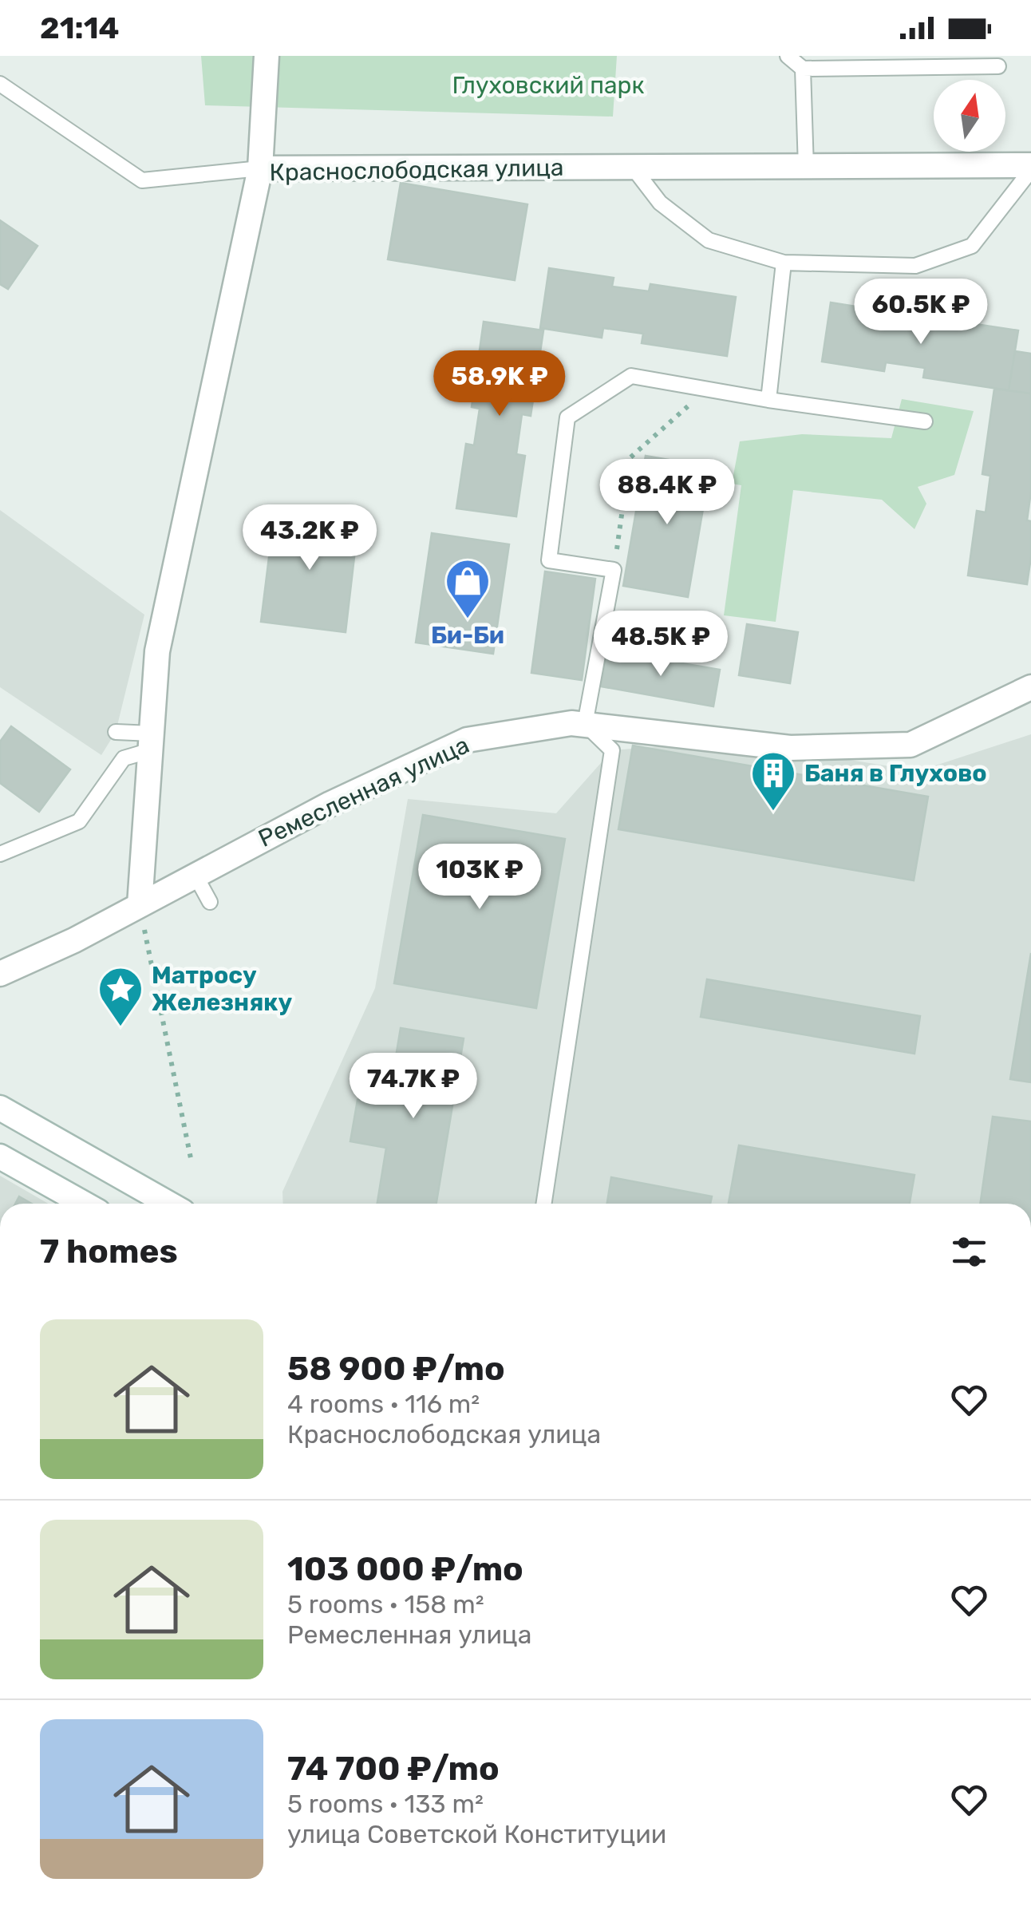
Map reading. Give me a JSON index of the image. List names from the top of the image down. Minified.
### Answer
{"streets":{"street":["Краснослободская улица","Ремесленная улица"]},"crossings":[["Краснослободская улица","Ремесленная улица"]],"parks":["Глуховский парк"],"places":{"shop":["Би-Би"],"building":["Баня в Глухово"],"place":["Матросу Железняку"]},"north":"top","page":{"status":"21:14","price":["60.5K ₽","58.9K ₽","88.4K ₽","43.2K ₽","48.5K ₽","103K ₽","74.7K ₽"],"heading":"7 homes","list":[{"name":"58 900 ₽/mo","note":"4 rooms · 116 m² · Краснослободская улица"},{"name":"103 000 ₽/mo","note":"5 rooms · 158 m² · Ремесленная улица"},{"name":"74 700 ₽/mo","note":"5 rooms · 133 m² · улица Советской Конституции"}]}}
